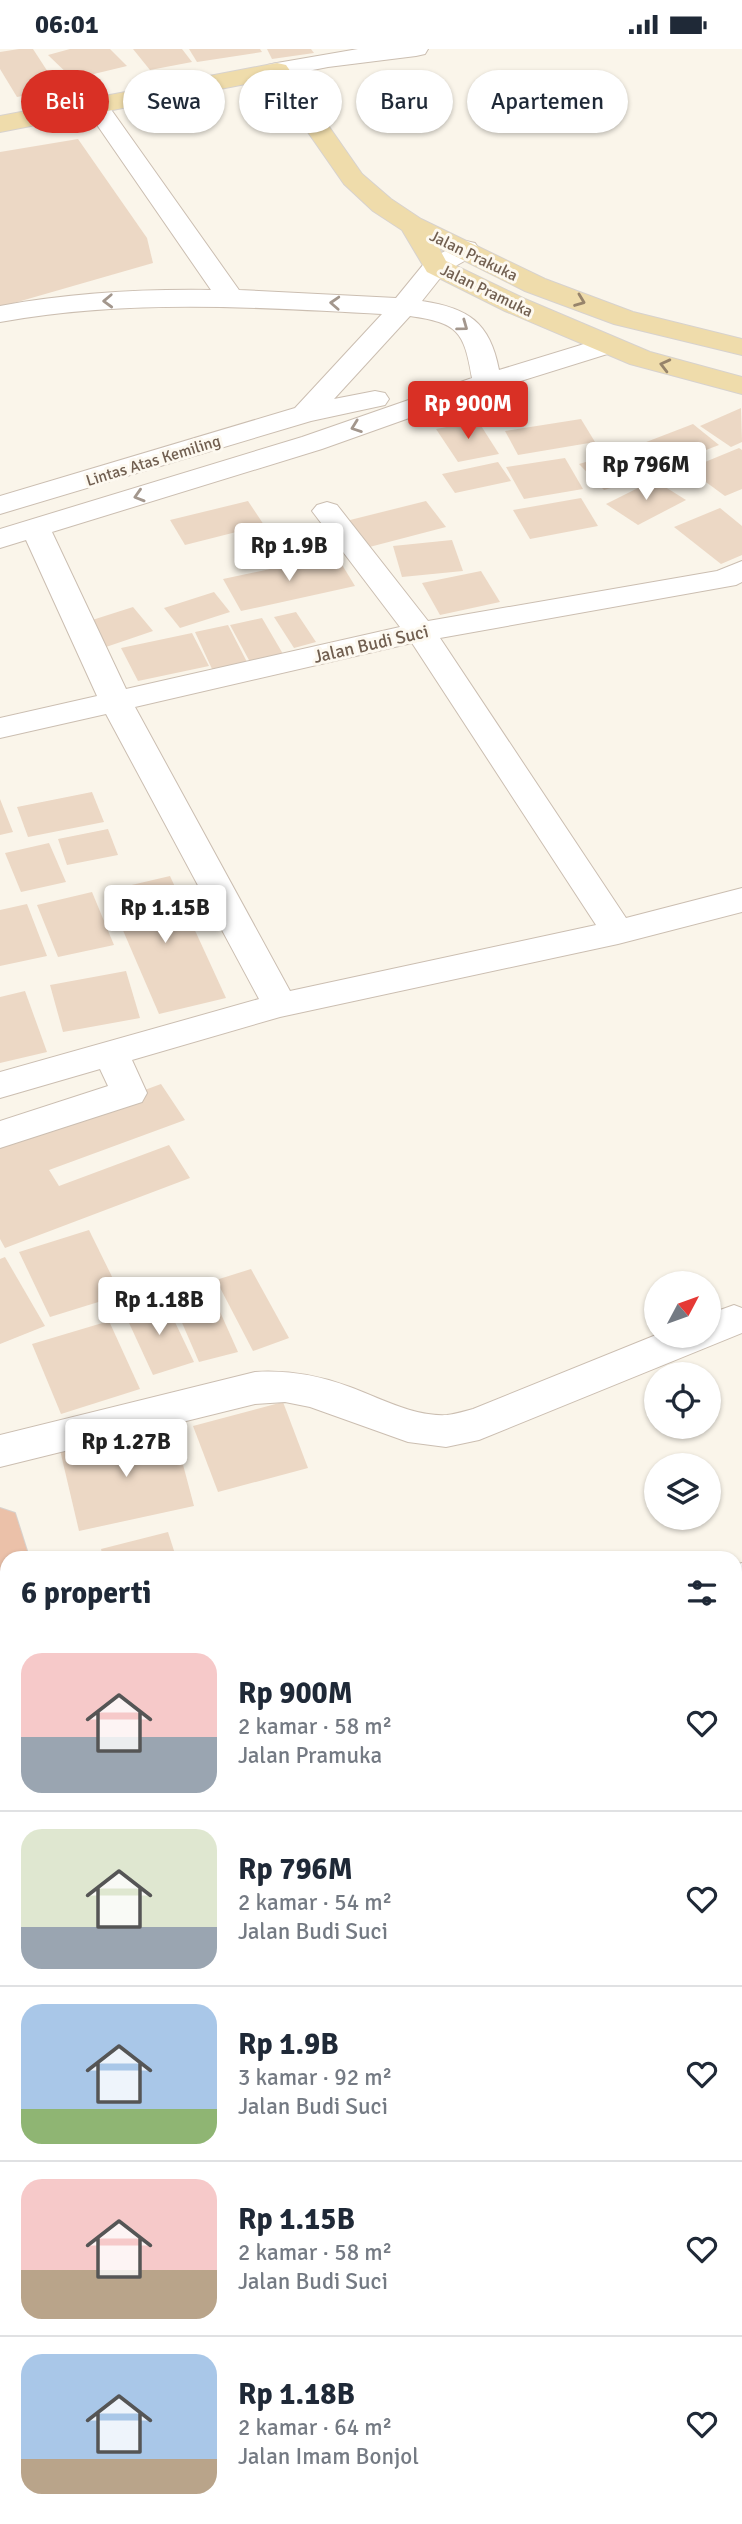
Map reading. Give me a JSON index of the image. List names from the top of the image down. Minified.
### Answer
{"streets":{"main road":["Jalan Prakuka","Jalan Pramuka"],"street":["Lintas Atas Kemiling","Jalan Budi Suci"]},"crossings":[["Jalan Prakuka","Jalan Pramuka"]],"north":"top right","page":{"status":"06:01","chip":["Beli","Sewa","Filter","Baru","Apartemen"],"price":["Rp 900M","Rp 796M","Rp 1.9B","Rp 1.15B","Rp 1.18B","Rp 1.27B"],"heading":"6 properti","list":[{"name":"Rp 900M","note":"2 kamar · 58 m² · Jalan Pramuka"},{"name":"Rp 796M","note":"2 kamar · 54 m² · Jalan Budi Suci"},{"name":"Rp 1.9B","note":"3 kamar · 92 m² · Jalan Budi Suci"},{"name":"Rp 1.15B","note":"2 kamar · 58 m² · Jalan Budi Suci"},{"name":"Rp 1.18B","note":"2 kamar · 64 m² · Jalan Imam Bonjol"}]}}
